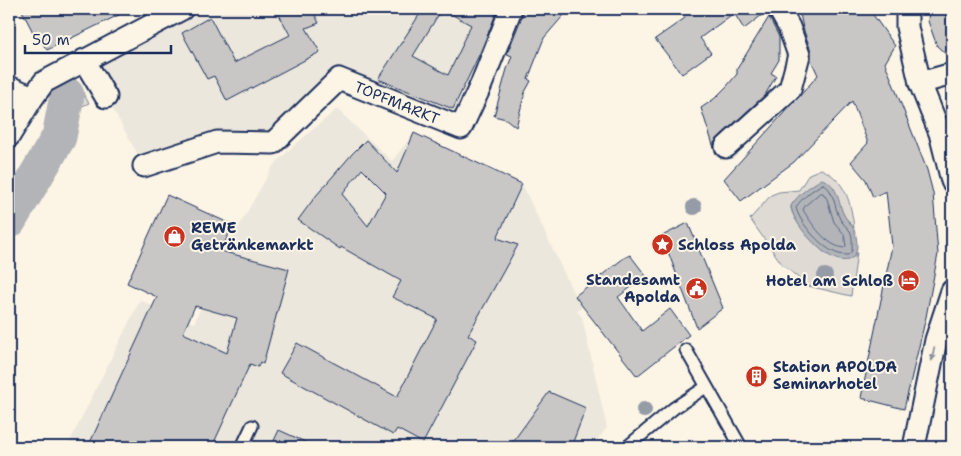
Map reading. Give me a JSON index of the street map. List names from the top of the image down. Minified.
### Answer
{"streets":{"street":["TOPFMARKT"]},"places":{"shop":["REWE Getränkemarkt"],"place":["Schloss Apolda"],"hotel":["Hotel am Schloß"],"public building":["Standesamt Apolda"],"building":["Station APOLDA Seminarhotel"]},"scale_bar":"50 m"}
